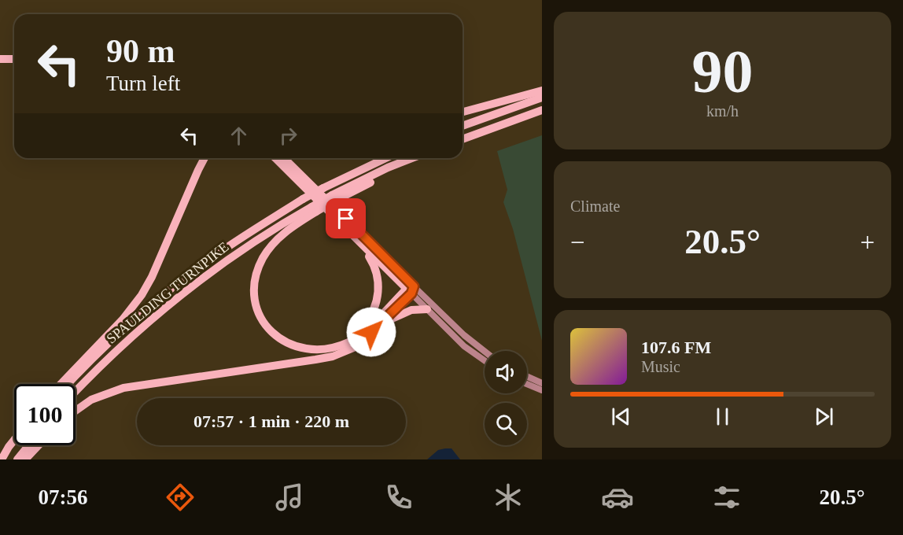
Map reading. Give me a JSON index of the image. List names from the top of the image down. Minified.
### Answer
{"streets":{"highway":["SPAULDING TURNPIKE"]},"page":{"tile":[["90","km/h"],"Climate"],"turn":["90 m","Turn left"],"heat":["−","20.5°","+"],"song":["107.6 FM","Music"],"limit":"100","trip":"07:57 · 1 min · 220 m","tabs":["07:56","20.5°"]}}
